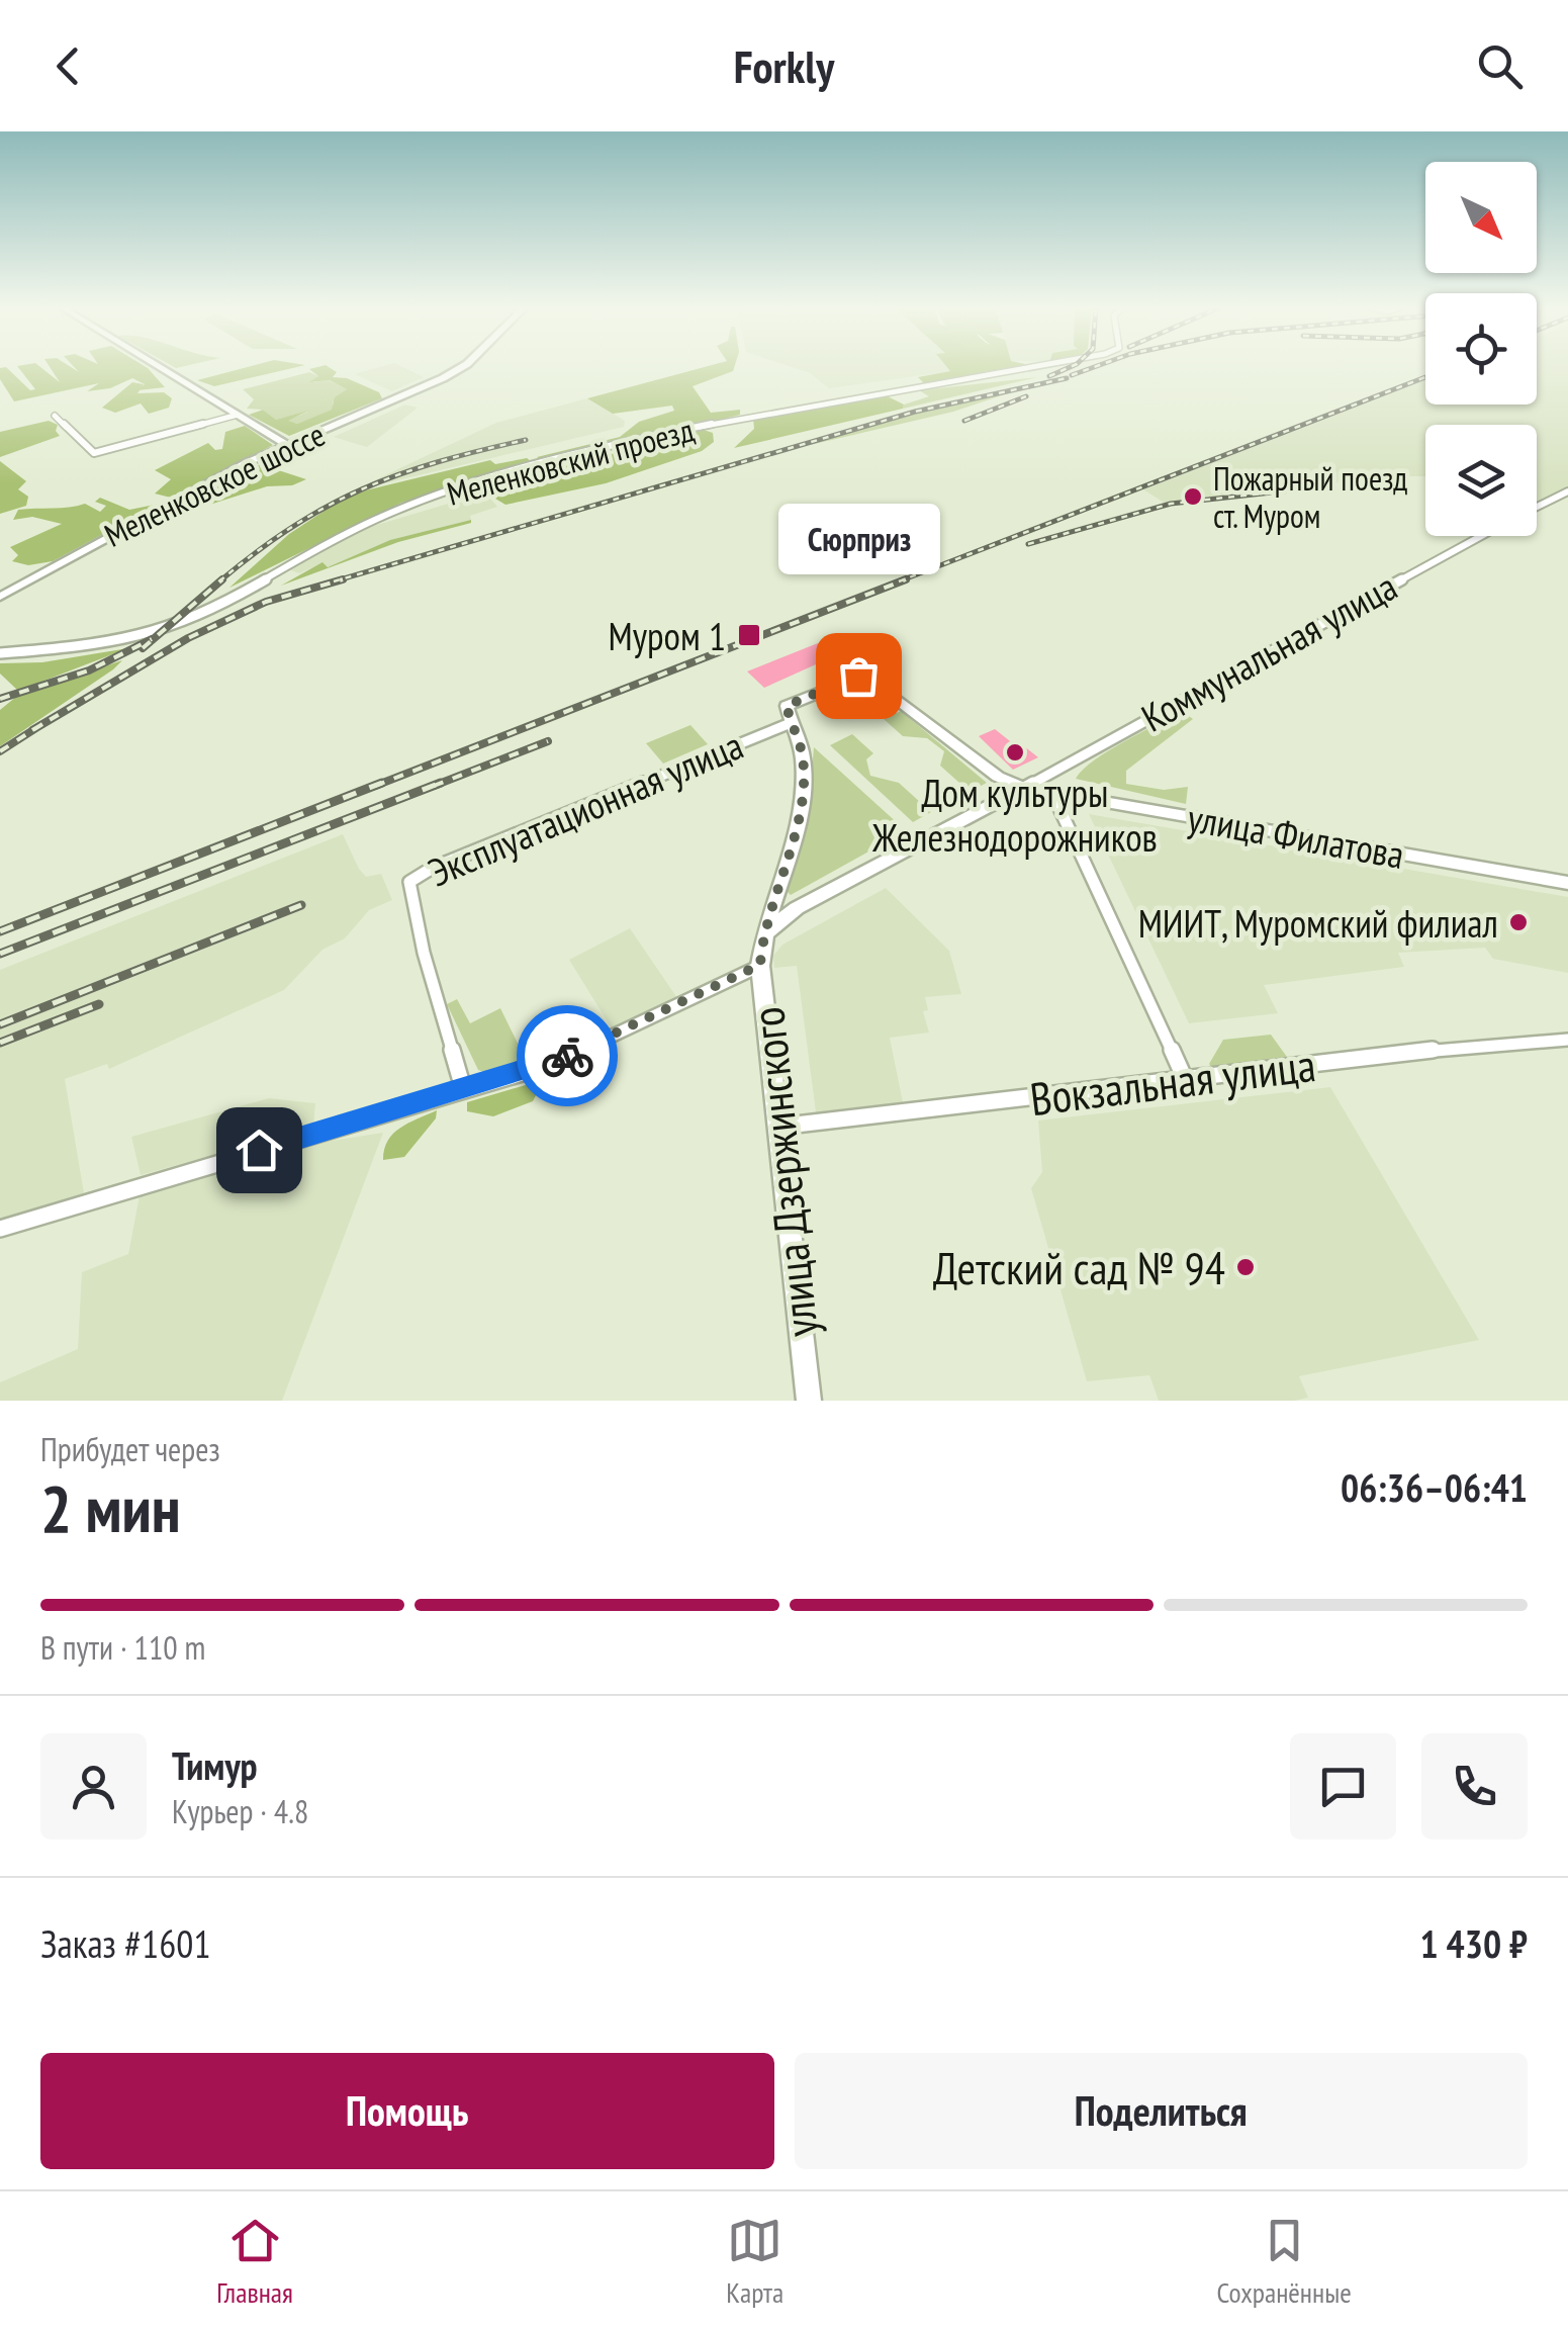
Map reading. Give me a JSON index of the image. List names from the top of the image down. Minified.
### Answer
{"streets":{"street":["Меленковский проезд","Меленковское шоссе","Коммунальная улица","Эксплуатационная улица","улица Филатова","Вокзальная улица","улица Дзержинского"]},"crossings":[["Коммунальная улица","улица Филатова"],["Коммунальная улица","улица Дзержинского"],["Эксплуатационная улица","улица Дзержинского"],["улица Филатова","улица Дзержинского"],["Вокзальная улица","улица Дзержинского"]],"places":{"other":["Пожарный поезд ст. Муром","Сюрприз","Дом культуры Железнодорожников","МИИТ, Муромский филиал","Детский сад № 94"],"transit":["Муром 1"]},"north":"bottom right","page":{"header":"Forkly","bubble":"Сюрприз","heading":["2 мин","Прибудет через","06:36–06:41"],"panel":["Тимур","Курьер · 4.8","Заказ #1601","1 430 ₽"],"bar":"В пути · 110 m","buttons":["Помощь","Поделиться"],"tabs":["Главная","Карта","Сохранённые"]}}
